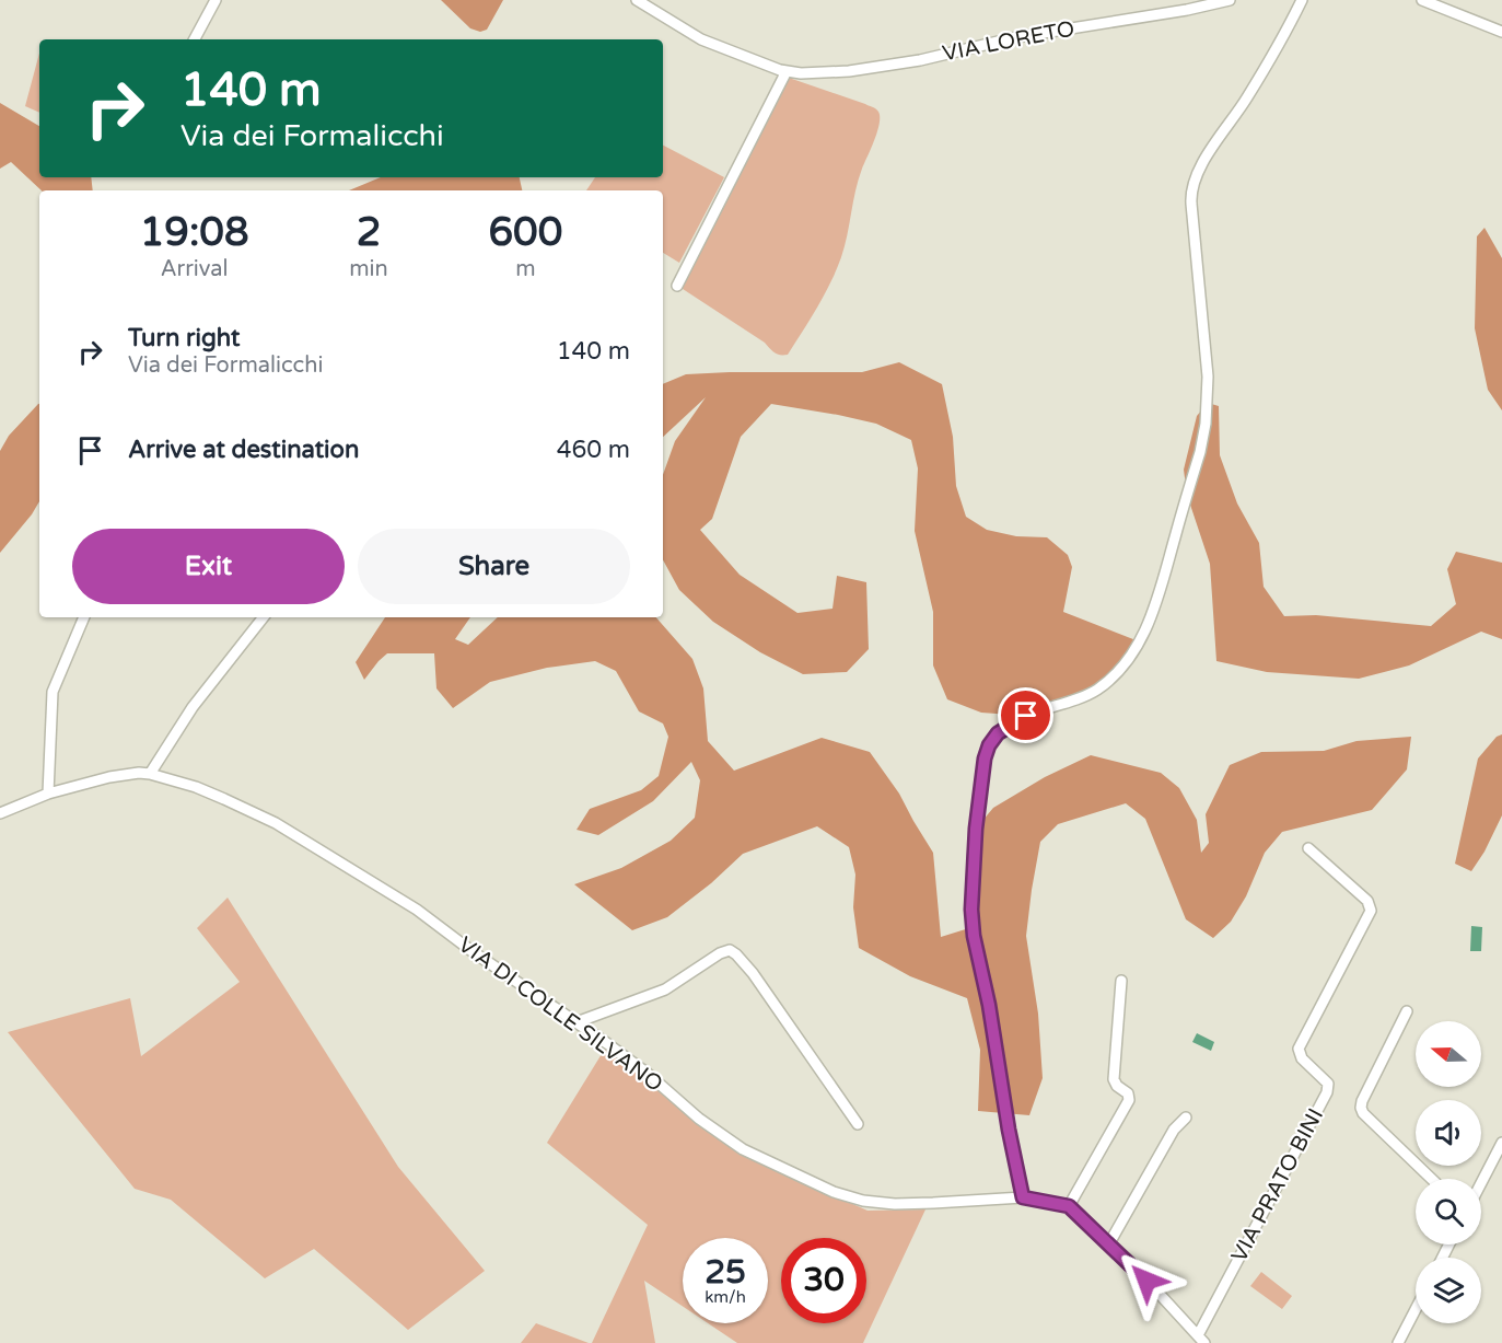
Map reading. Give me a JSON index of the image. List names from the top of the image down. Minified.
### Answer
{"streets":{"street":["VIA LORETO","VIA DI COLLE SILVANO","VIA PRATO BINI"]},"north":"left","page":{"turn":["140 m","Via dei Formalicchi"],"eta":["19:08","Arrival","2","min","600","m"],"list":[{"name":"Turn right","note":"Via dei Formalicchi","value":"140 m"},{"name":"Arrive at destination","value":"460 m"}],"buttons":["Exit","Share"],"speed":"25 km/h","limit":"30"}}
